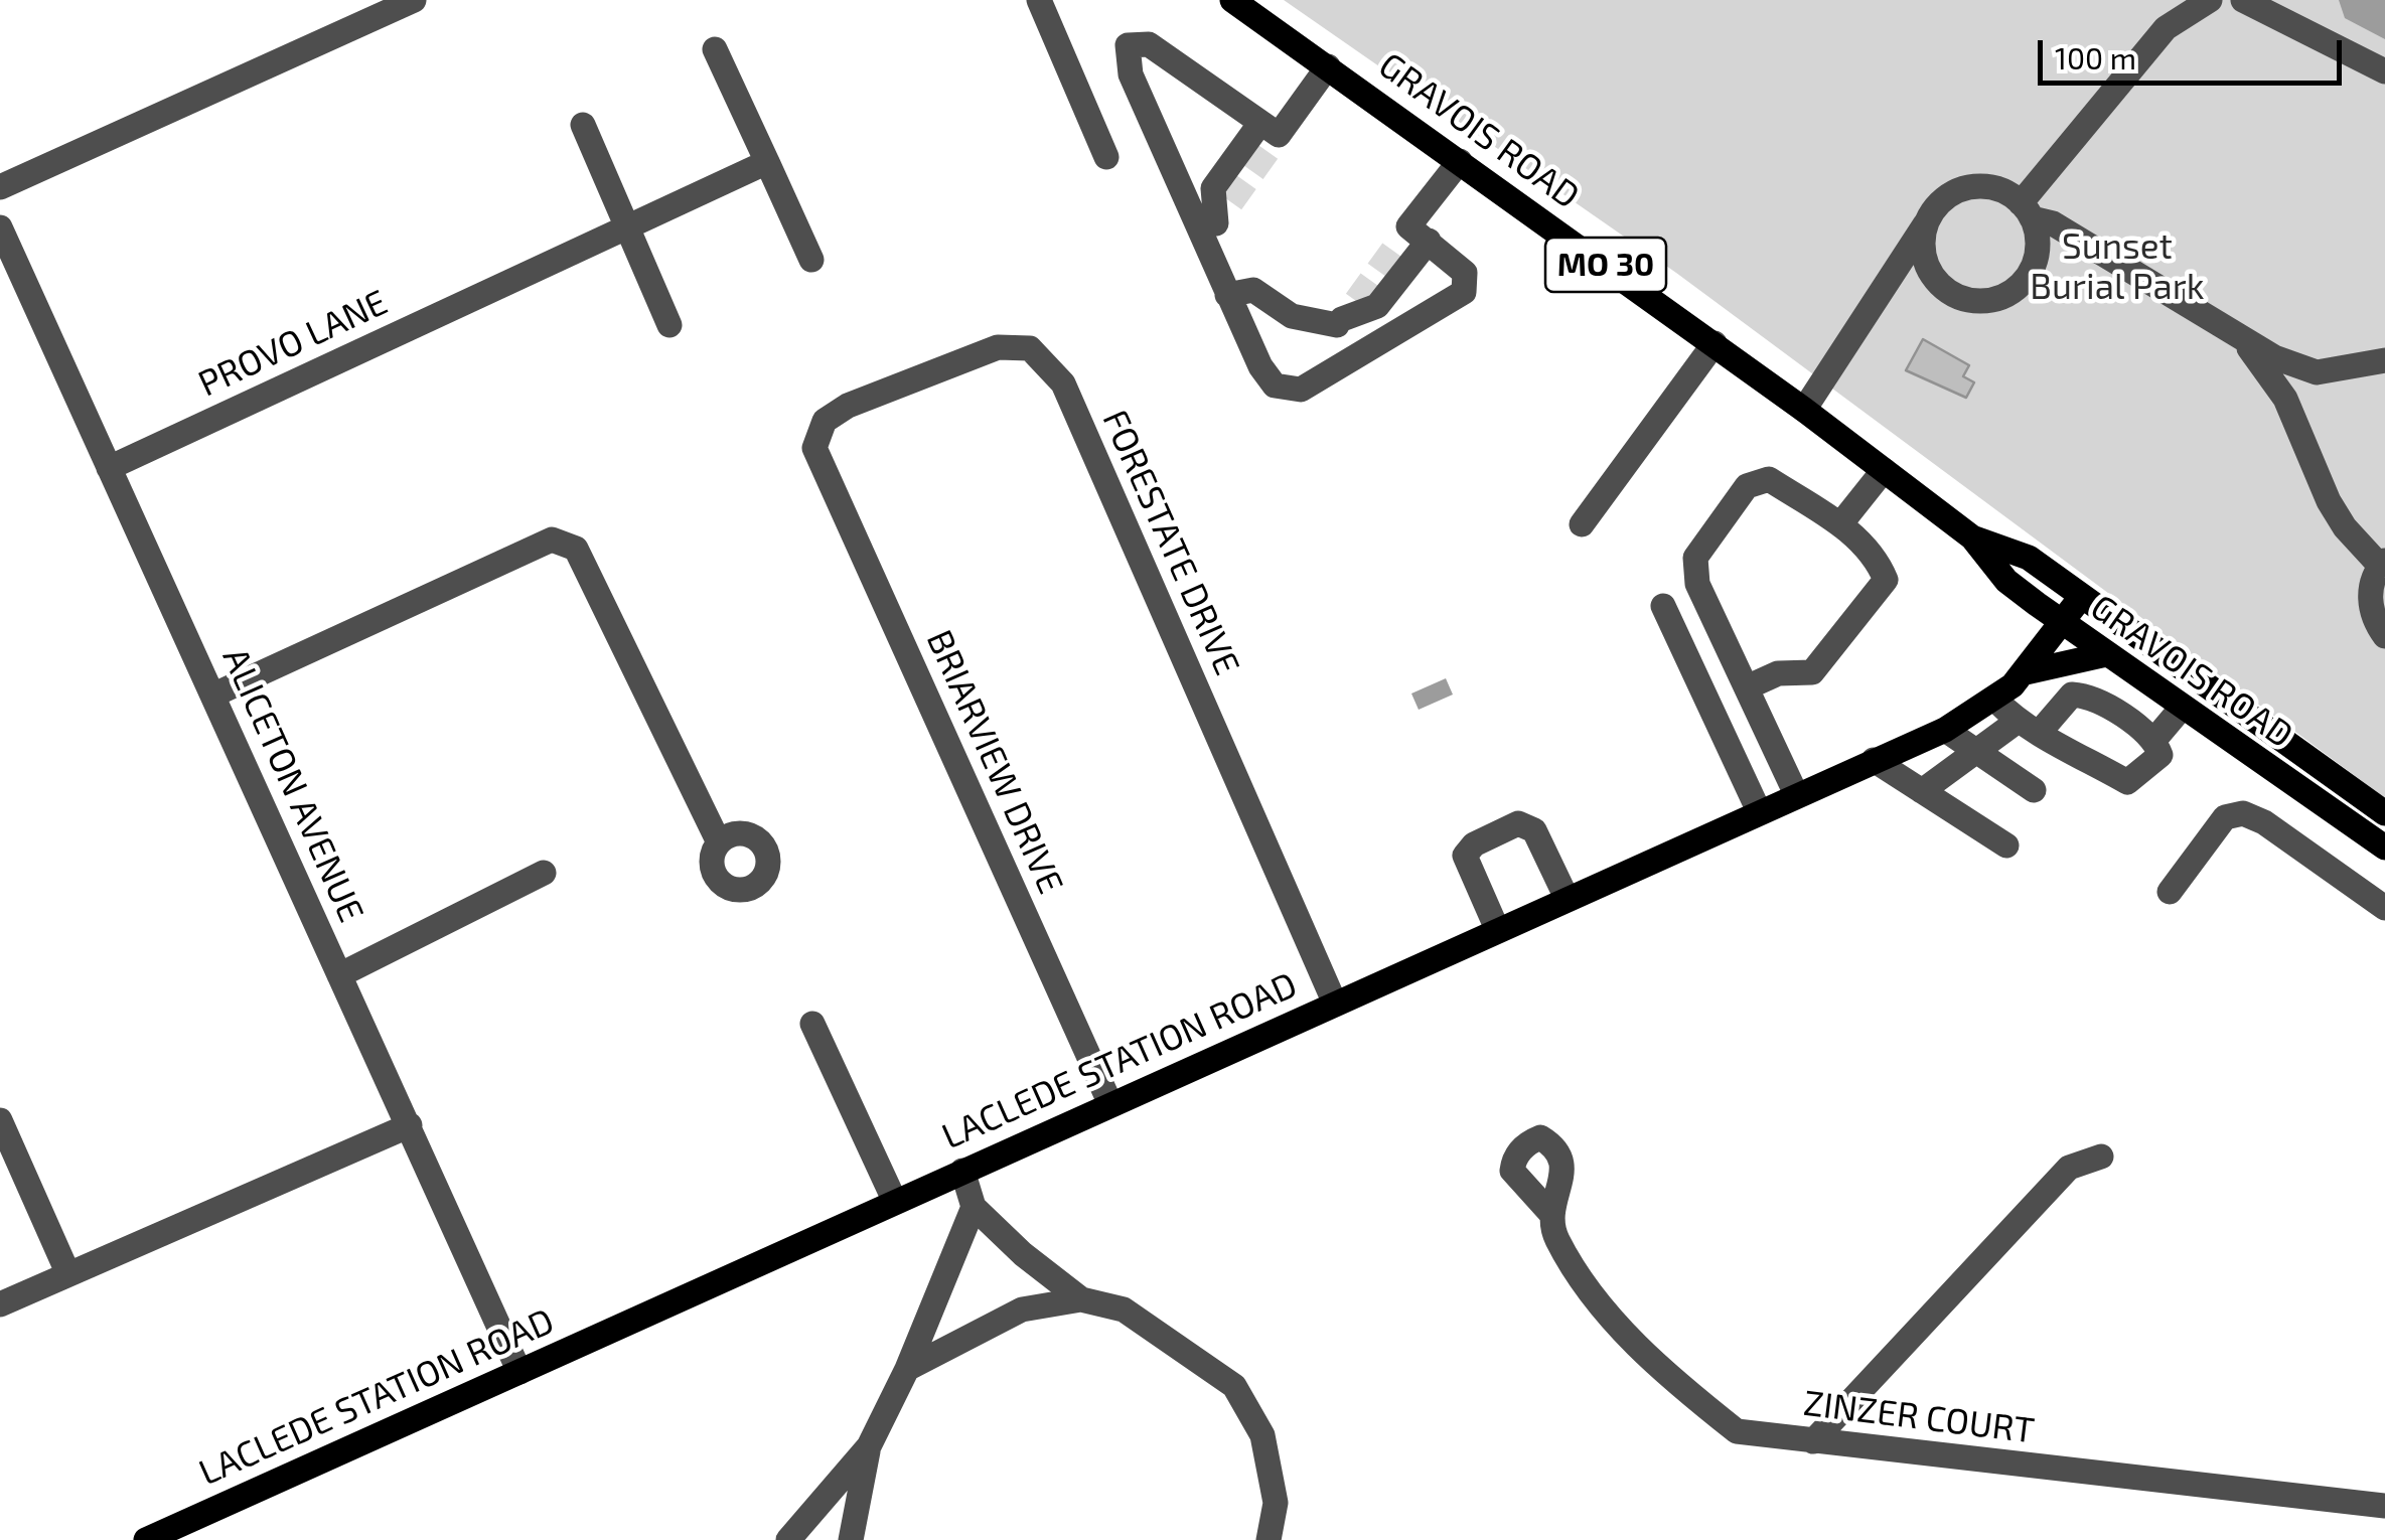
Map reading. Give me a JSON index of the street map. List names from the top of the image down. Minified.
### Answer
{"streets":{"main road":["GRAVOIS ROAD","MO 30","LACLEDE STATION ROAD"],"street":["PROVO LANE","FORESTATE DRIVE","BRIARVIEW DRIVE","ALICETON AVENUE","ZINZER COURT"]},"crossings":[["GRAVOIS ROAD","LACLEDE STATION ROAD"],["PROVO LANE","ALICETON AVENUE"],["FORESTATE DRIVE","BRIARVIEW DRIVE"],["FORESTATE DRIVE","LACLEDE STATION ROAD"],["BRIARVIEW DRIVE","LACLEDE STATION ROAD"],["ALICETON AVENUE","LACLEDE STATION ROAD"]],"parks":["Sunset Burial Park"],"scale_bar":"100 m"}
